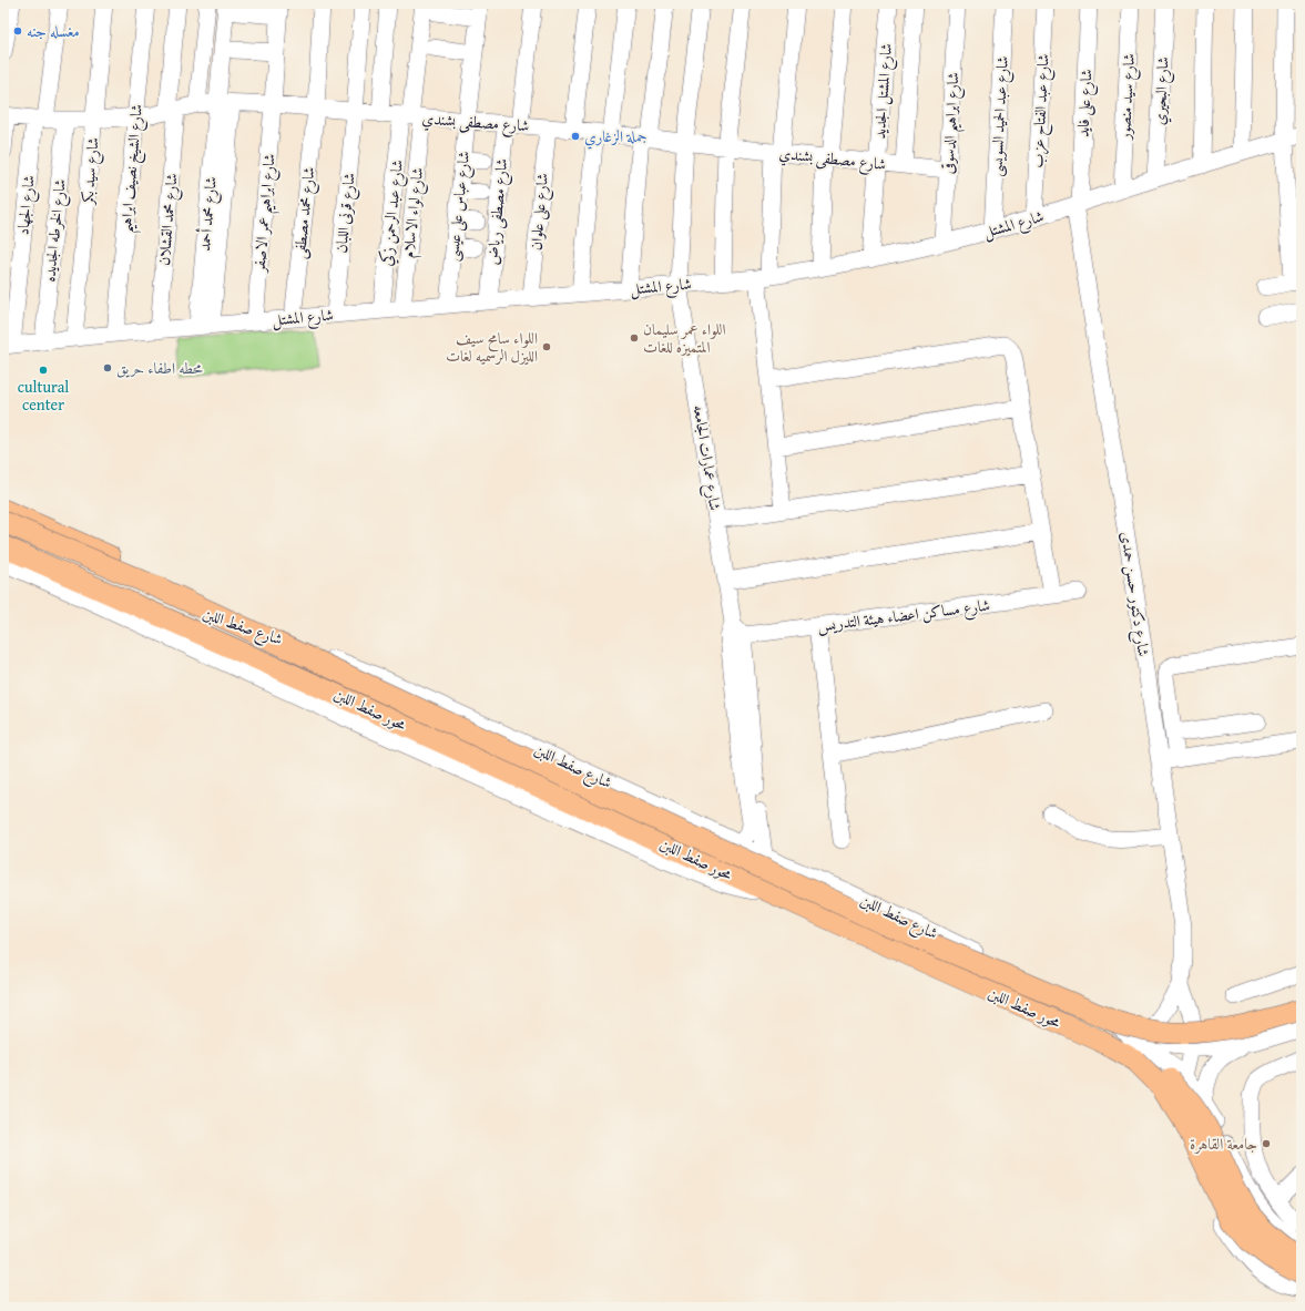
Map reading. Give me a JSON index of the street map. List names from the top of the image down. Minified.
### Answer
{"streets":{"main road":["محور صفط اللبن"],"street":["شارع المشتل الجديد","شارع البحيري","شارع سيد منصور","شارع على فايد","شارع عبد الفتاح عزب","شارع عبد الحميد السويسى","شارع مصطفى بشندي","شارع ابراهيم الدسوقى","شارع الشيخ نصيف ابراهيم","شارع سيد بكر","شارع الجهاد","شارع عباس على عيسى","شارع مصطفى رياض","شارع على علوان","شارع ابراهيم عمر الاصفر","شارع محمد مصطفى","شارع قرنى اللبان","شارع عبد الرحمن زكي","شارع لواء الاسلام","شارع محمد أحمد","شارع محمد القشلان","شارع المشتل","شارع الخرطه الجديده","شارع عمارات الجامعه","شارع دكتور حسن حمدى","شارع مساكن اعضاء هيئة التدريس","شارع صفط اللبن"]},"crossings":[["شارع المشتل الجديد","شارع مصطفى بشندي"],["شارع المشتل الجديد","شارع المشتل"],["شارع البحيري","شارع المشتل"],["شارع سيد منصور","شارع المشتل"],["شارع على فايد","شارع المشتل"],["شارع على فايد","شارع دكتور حسن حمدى"],["شارع عبد الفتاح عزب","شارع المشتل"],["شارع عبد الحميد السويسى","شارع المشتل"],["شارع مصطفى بشندي","شارع ابراهيم الدسوقى"],["شارع مصطفى بشندي","شارع الشيخ نصيف ابراهيم"],["شارع مصطفى بشندي","شارع سيد بكر"],["شارع مصطفى بشندي","شارع الجهاد"],["شارع مصطفى بشندي","شارع عباس على عيسى"],["شارع مصطفى بشندي","شارع مصطفى رياض"],["شارع مصطفى بشندي","شارع على علوان"],["شارع مصطفى بشندي","شارع ابراهيم عمر الاصفر"],["شارع مصطفى بشندي","شارع محمد مصطفى"],["شارع مصطفى بشندي","شارع قرنى اللبان"],["شارع مصطفى بشندي","شارع عبد الرحمن زكي"],["شارع مصطفى بشندي","شارع لواء الاسلام"],["شارع مصطفى بشندي","شارع محمد أحمد"],["شارع مصطفى بشندي","شارع محمد القشلان"],["شارع مصطفى بشندي","شارع الخرطه الجديده"],["شارع مصطفى بشندي","شارع عمارات الجامعه"],["شارع ابراهيم الدسوقى","شارع المشتل"],["شارع الشيخ نصيف ابراهيم","شارع المشتل"],["شارع سيد بكر","شارع المشتل"],["شارع الجهاد","شارع المشتل"],["شارع عباس على عيسى","شارع المشتل"],["شارع مصطفى رياض","شارع المشتل"],["شارع على علوان","شارع المشتل"],["شارع ابراهيم عمر الاصفر","شارع المشتل"],["شارع محمد مصطفى","شارع المشتل"],["شارع قرنى اللبان","شارع المشتل"],["شارع عبد الرحمن زكي","شارع لواء الاسلام"],["شارع عبد الرحمن زكي","شارع المشتل"],["شارع لواء الاسلام","شارع المشتل"],["شارع محمد أحمد","شارع المشتل"],["شارع محمد القشلان","شارع المشتل"],["شارع المشتل","شارع الخرطه الجديده"],["شارع المشتل","شارع عمارات الجامعه"],["شارع المشتل","شارع دكتور حسن حمدى"],["شارع عمارات الجامعه","شارع مساكن اعضاء هيئة التدريس"],["شارع عمارات الجامعه","شارع صفط اللبن"],["شارع دكتور حسن حمدى","شارع صفط اللبن"]],"places":["مغسله جنه","جملة الزغاري","اللواء عمر سليمان المتميزه للغات","اللواء سامح سيف الليزل الرسميه لغات","محطه اطفاء حريق","cultural center","جامعة القاهرة"]}
